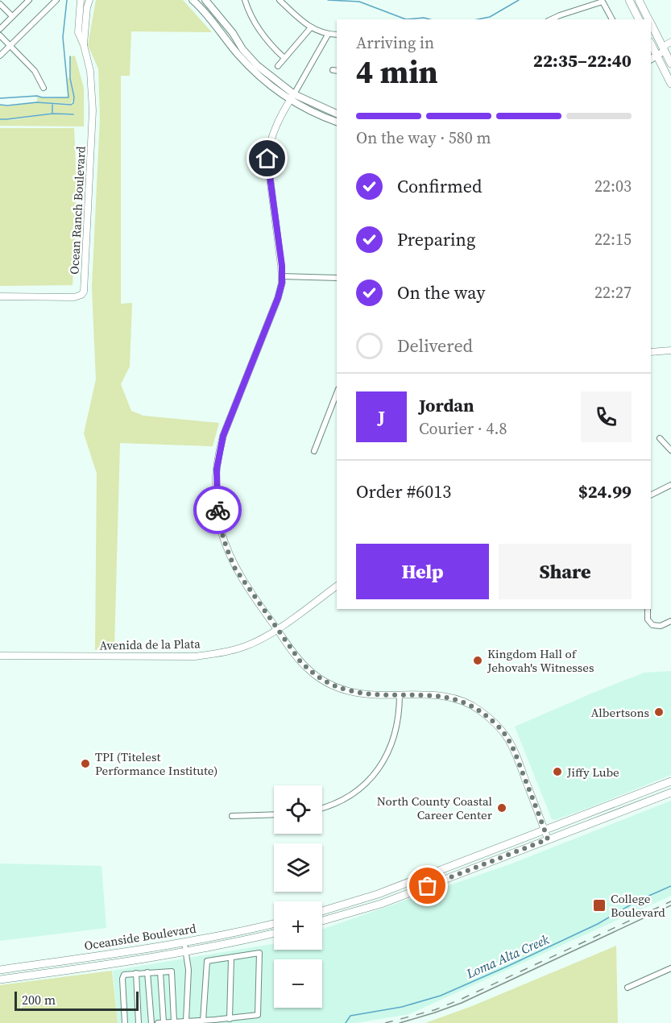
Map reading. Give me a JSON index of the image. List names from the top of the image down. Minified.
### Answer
{"streets":{"main road":["Oceanside Boulevard"],"street":["Ocean Ranch Boulevard","Avenida de la Plata"]},"water":["Loma Alta Creek"],"places":{"other":["Kingdom Hall of Jehovah's Witnesses","Albertsons","TPI (Titelest Performance Institute)","Jiffy Lube","North County Coastal Career Center"],"transit":["College Boulevard"]},"scale_bar":"200 m","page":{"heading":["4 min","Arriving in","22:35–22:40"],"panel":["Jordan","Courier · 4.8","Order #6013","$24.99"],"bar":"On the way · 580 m","list":[["Confirmed","22:03"],["Preparing","22:15"],["On the way","22:27"],"Delivered"],"round":"J","buttons":["Help","Share"],"map_buttons":["+","−"],"scale":"200 m"}}
